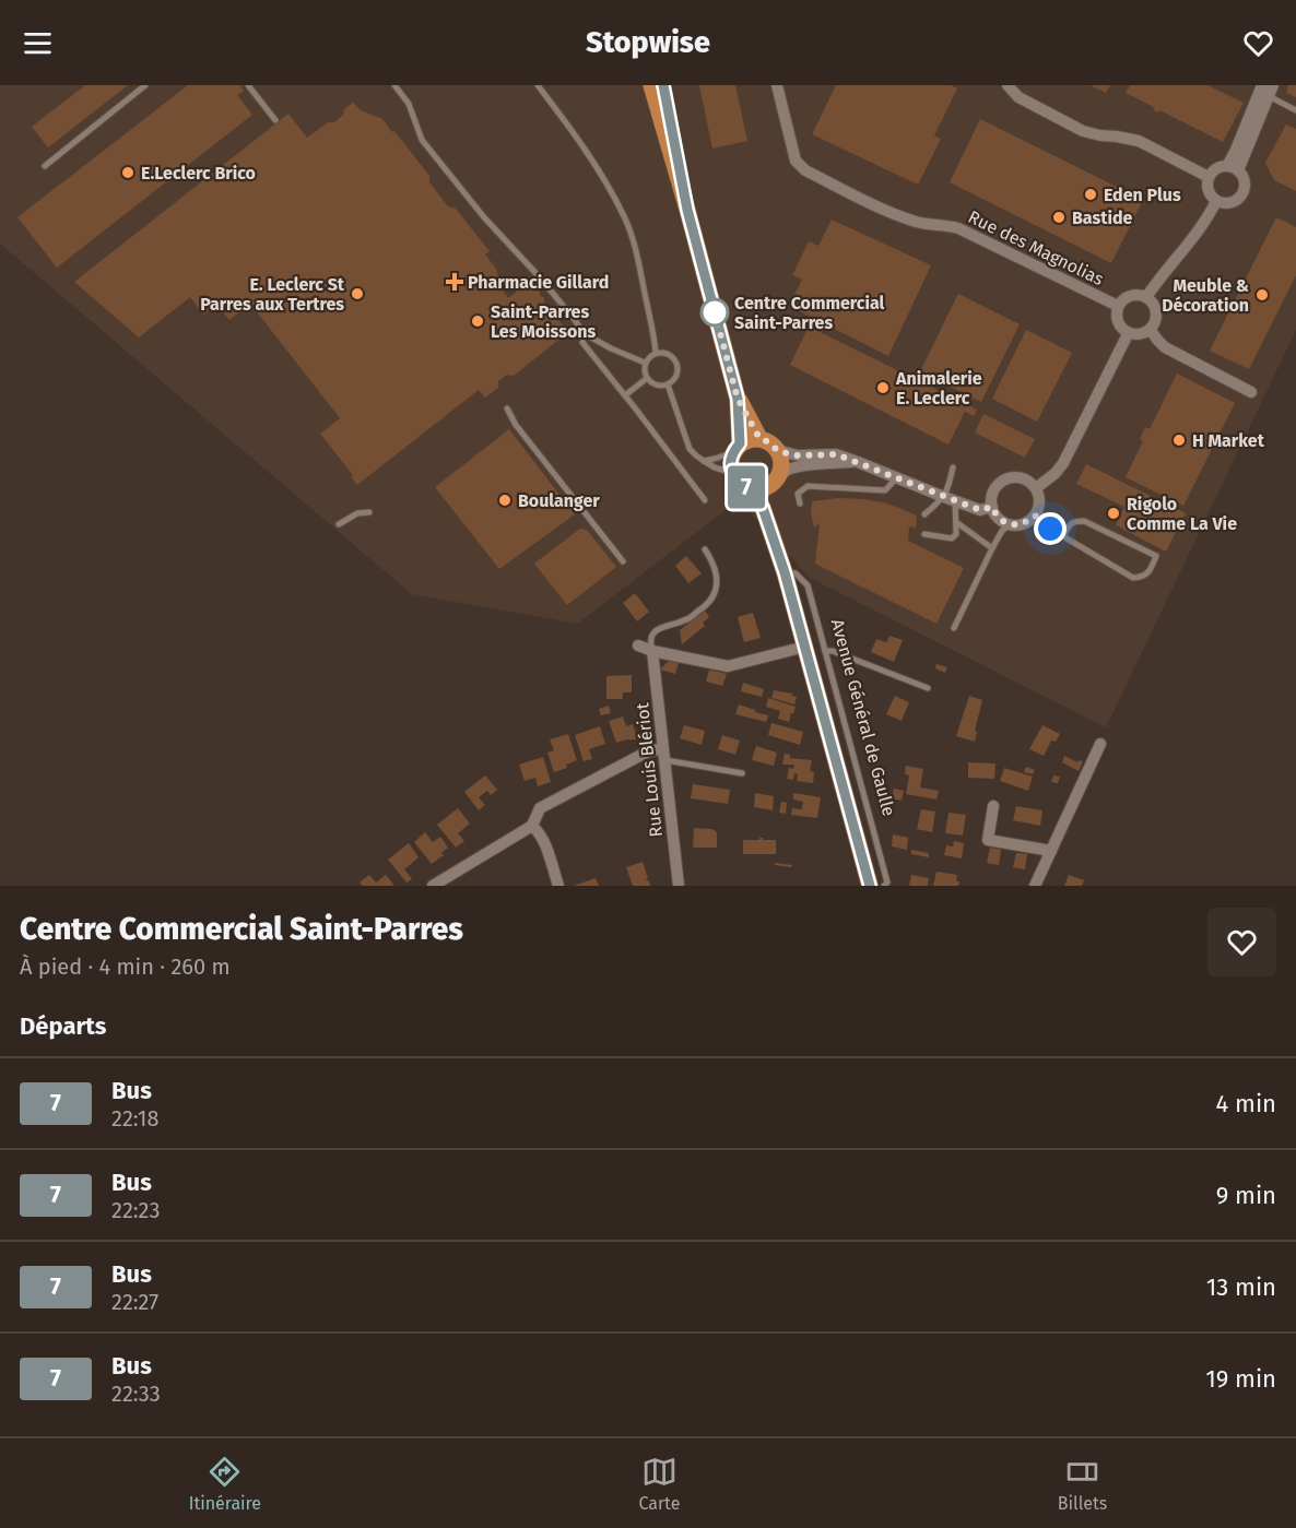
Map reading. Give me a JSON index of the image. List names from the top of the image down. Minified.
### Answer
{"streets":{"street":["Rue des Magnolias","Rue Louis Blériot"],"lane":["Avenue Général de Gaulle"]},"places":{"other":["E.Leclerc Brico","Eden Plus","Bastide","E. Leclerc St Parres aux Tertres","Meuble & Décoration","Centre Commercial Saint-Parres","Saint-Parres Les Moissons","Animalerie E. Leclerc","H Market","Boulanger","Rigolo Comme La Vie"],"health":["Pharmacie Gillard"]},"lines":["bus line 7"],"page":{"header":"Stopwise","on_map":"7","heading":[["Centre Commercial Saint-Parres","À pied · 4 min · 260 m"],"Départs"],"list":[{"mark":"7","name":"Bus","note":"22:18","value":"4 min"},{"mark":"7","name":"Bus","note":"22:23","value":"9 min"},{"mark":"7","name":"Bus","note":"22:27","value":"13 min"},{"mark":"7","name":"Bus","note":"22:33","value":"19 min"}],"tabs":["Itinéraire","Carte","Billets"]}}
